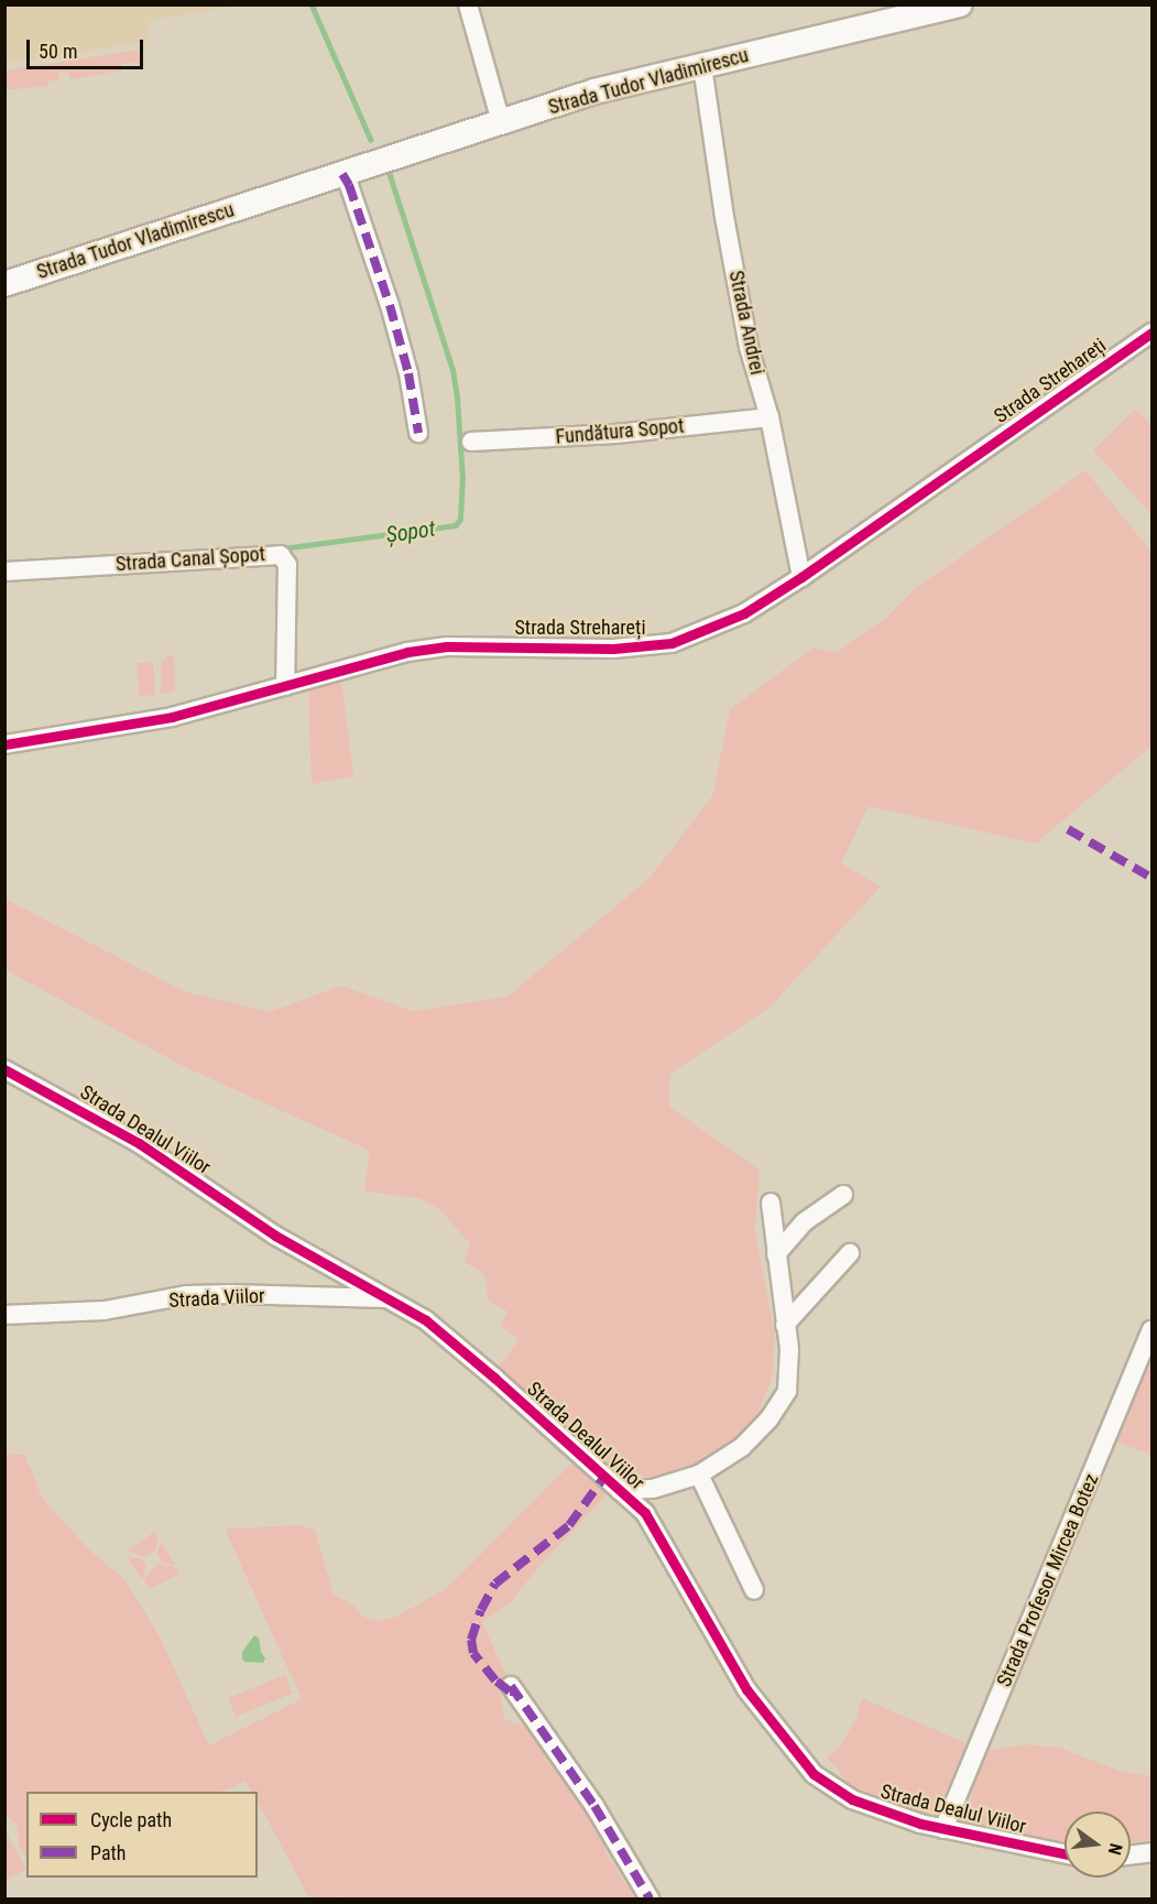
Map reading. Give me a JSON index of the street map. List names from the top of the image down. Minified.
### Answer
{"streets":{"main road":["Strada Tudor Vladimirescu"],"street":["Strada Andrei","Strada Strehareți","Fundătura Sopot","Strada Canal Șopot","Strada Dealul Viilor","Strada Viilor","Strada Profesor Mircea Botez"]},"crossings":[["Strada Tudor Vladimirescu","Strada Andrei"],["Strada Andrei","Strada Strehareți"],["Strada Andrei","Fundătura Sopot"],["Strada Strehareți","Strada Canal Șopot"],["Strada Dealul Viilor","Strada Viilor"],["Strada Dealul Viilor","Strada Profesor Mircea Botez"]],"water":["Șopot"],"legend":["Cycle path","Path"],"scale_bar":"50 m","north":"right"}
